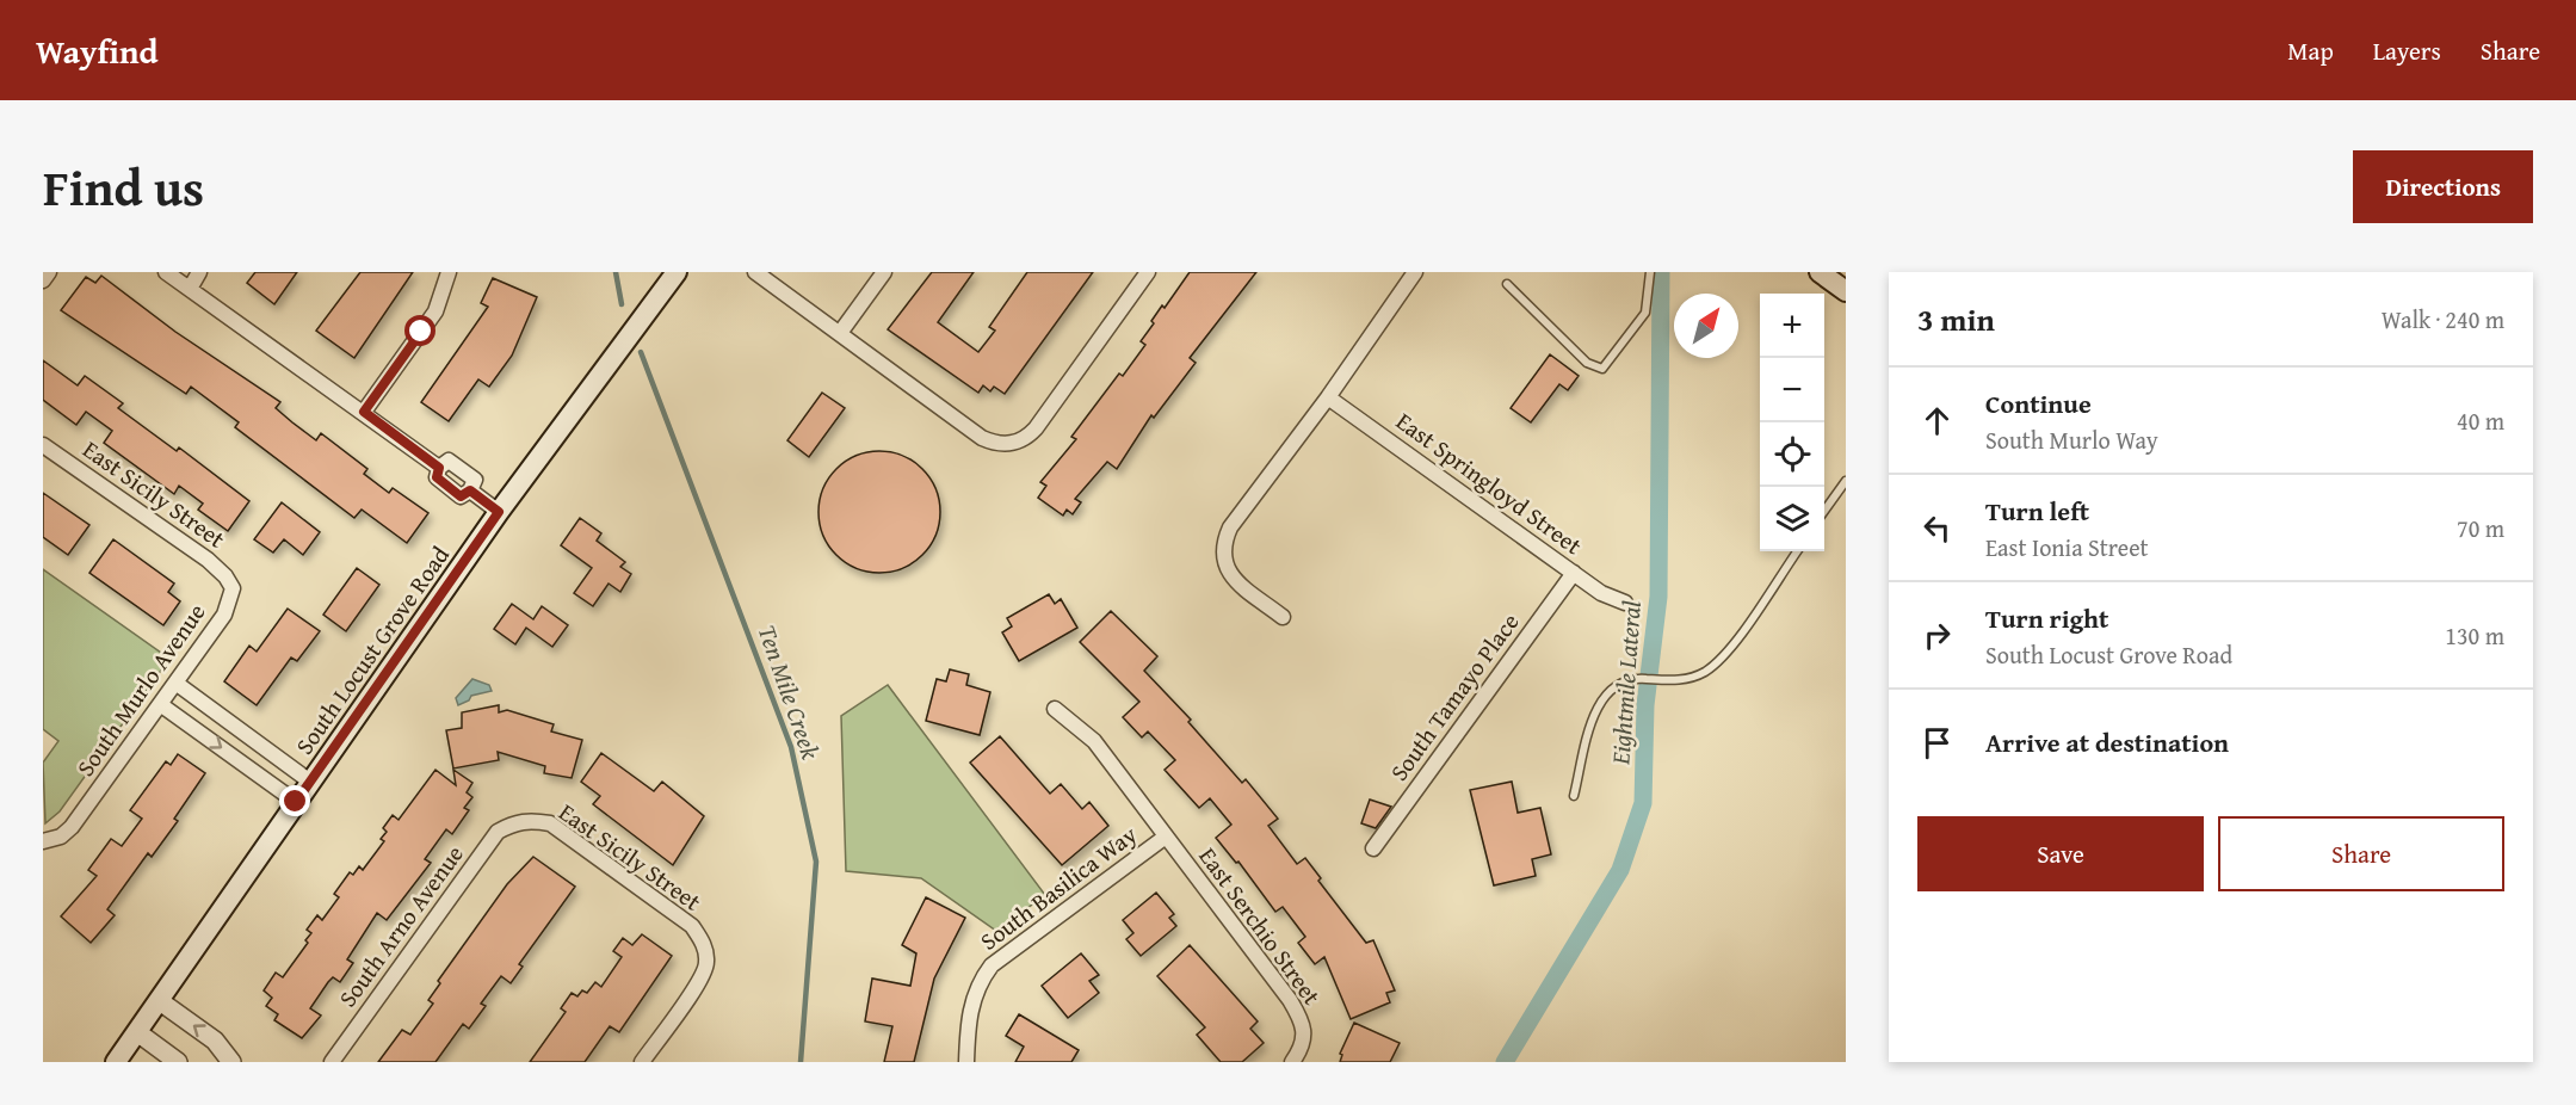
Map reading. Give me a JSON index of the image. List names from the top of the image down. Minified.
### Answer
{"streets":{"main road":["South Locust Grove Road"],"street":["East Springloyd Street","East Sicily Street","South Murlo Avenue","South Tamayo Place","South Basilica Way","South Arno Avenue","East Serchio Street"]},"crossings":[["East Springloyd Street","South Tamayo Place"],["East Sicily Street","South Murlo Avenue"],["East Sicily Street","South Arno Avenue"],["South Basilica Way","East Serchio Street"]],"water":["Eightmile Lateral","Ten Mile Creek"],"north":"top right","page":{"header":"Wayfind","nav":["Map","Layers","Share"],"title":"Find us","buttons":["Directions",["Save","Share"]],"heading":["3 min","Walk · 240 m"],"map_buttons":["+","−"],"list":[["Continue","South Murlo Way","40 m"],["Turn left","East Ionia Street","70 m"],["Turn right","South Locust Grove Road","130 m"],"Arrive at destination"]}}
